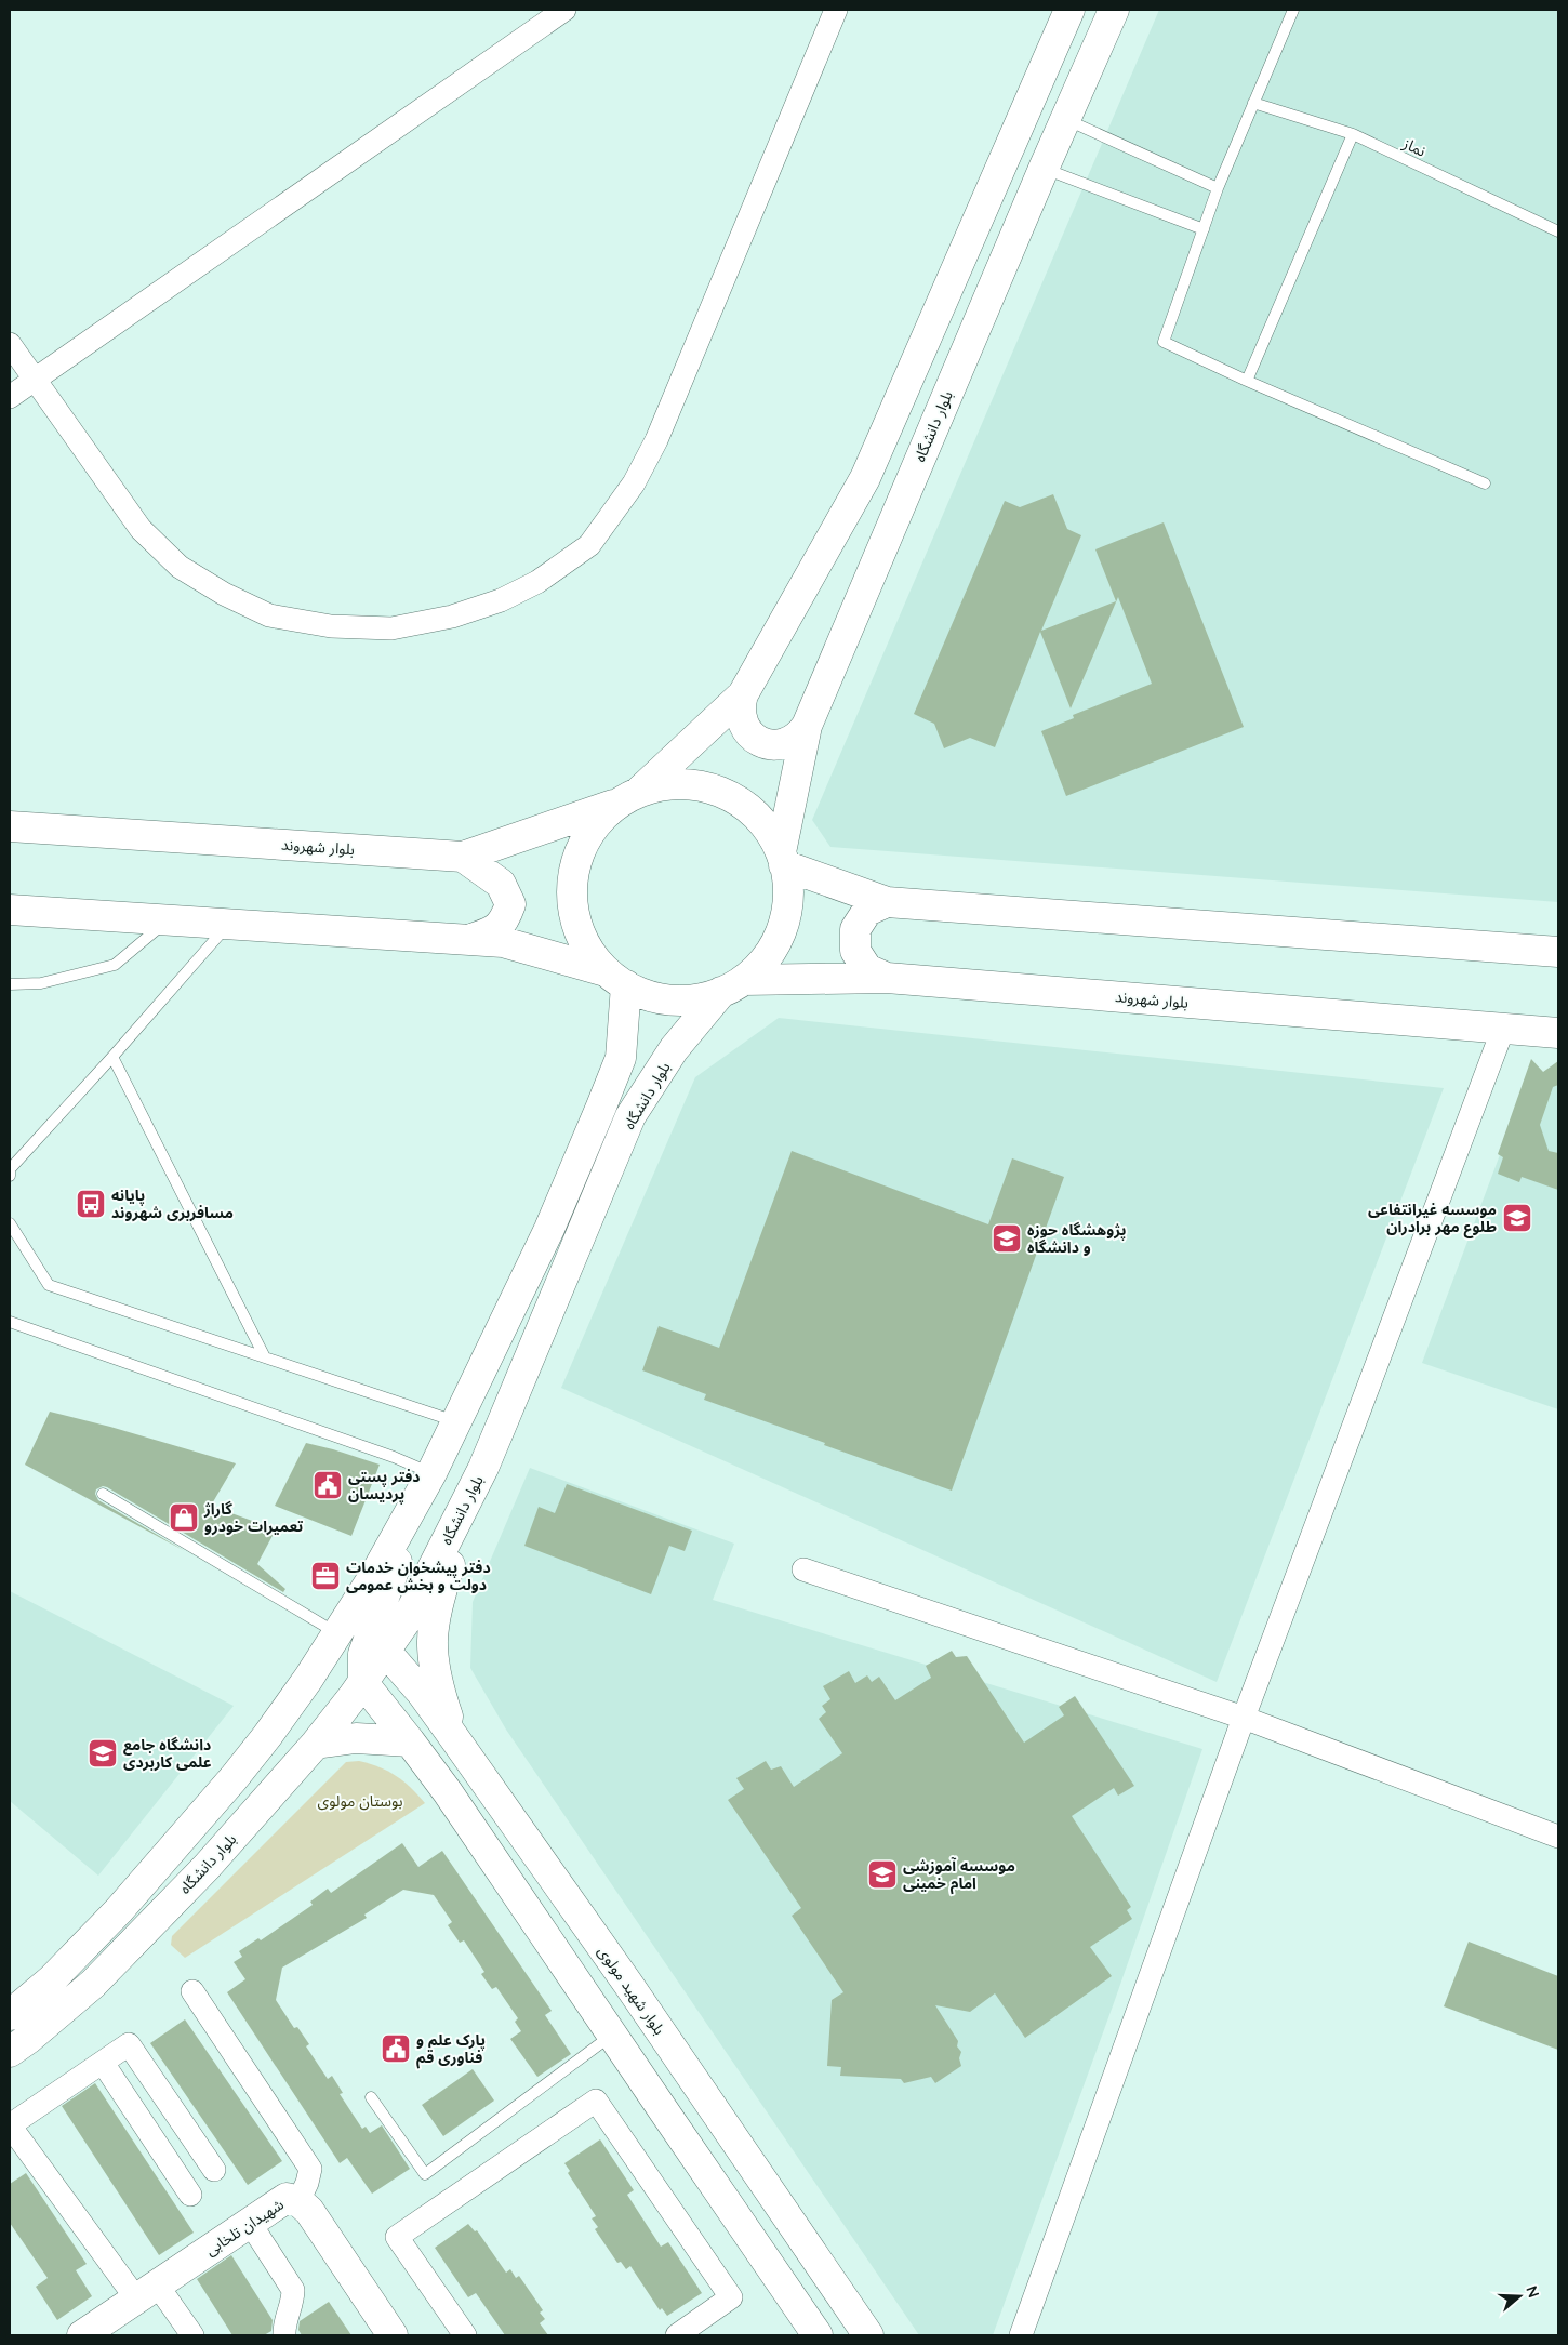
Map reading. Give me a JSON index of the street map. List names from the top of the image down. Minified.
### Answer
{"streets":{"main road":["بلوار دانشگاه","بلوار شهروند","بلوار شهید مولوی","شهیدان تلخابی"],"lane":["نماز"]},"crossings":[["بلوار دانشگاه","بلوار شهروند"],["بلوار دانشگاه","بلوار شهید مولوی"]],"parks":["بوستان مولوی"],"places":{"bus stop":["پایانه مسافربری شهروند"],"school or university":["موسسه غیرانتفاعی طلوع مهر برادران","پژوهشگاه حوزه و دانشگاه","دانشگاه جامع علمی کاربردی","موسسه آموزشی امام خمینی"],"public building":["دفتر پستی پردیسان","پارک علم و فناوری قم"],"shop":["گاراژ تعمیرات خودرو"],"office":["دفتر پیشخوان خدمات دولت و بخش عمومی"]},"north":"right"}
